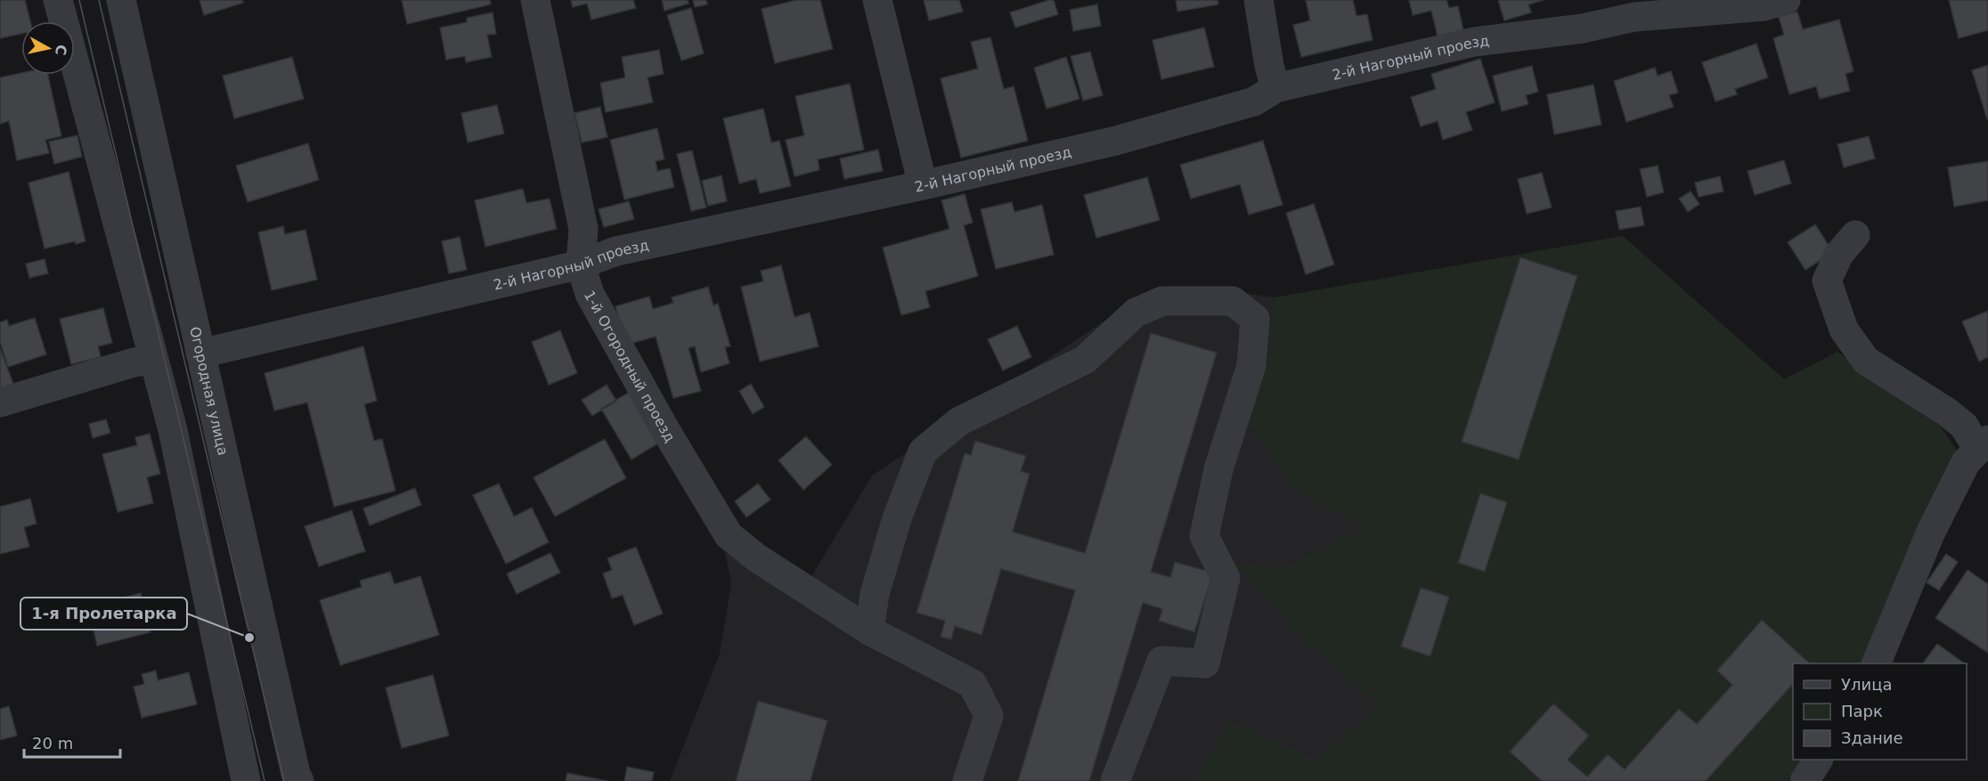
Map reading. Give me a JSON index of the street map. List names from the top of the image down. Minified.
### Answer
{"streets":{"street":["2-й Нагорный проезд","1-й Огородный проезд","Огородная улица"]},"crossings":[["2-й Нагорный проезд","1-й Огородный проезд"],["2-й Нагорный проезд","Огородная улица"]],"places":["1-я Пролетарка"],"legend":["Улица","Парк","Здание"],"scale_bar":"20 m","north":"right"}
